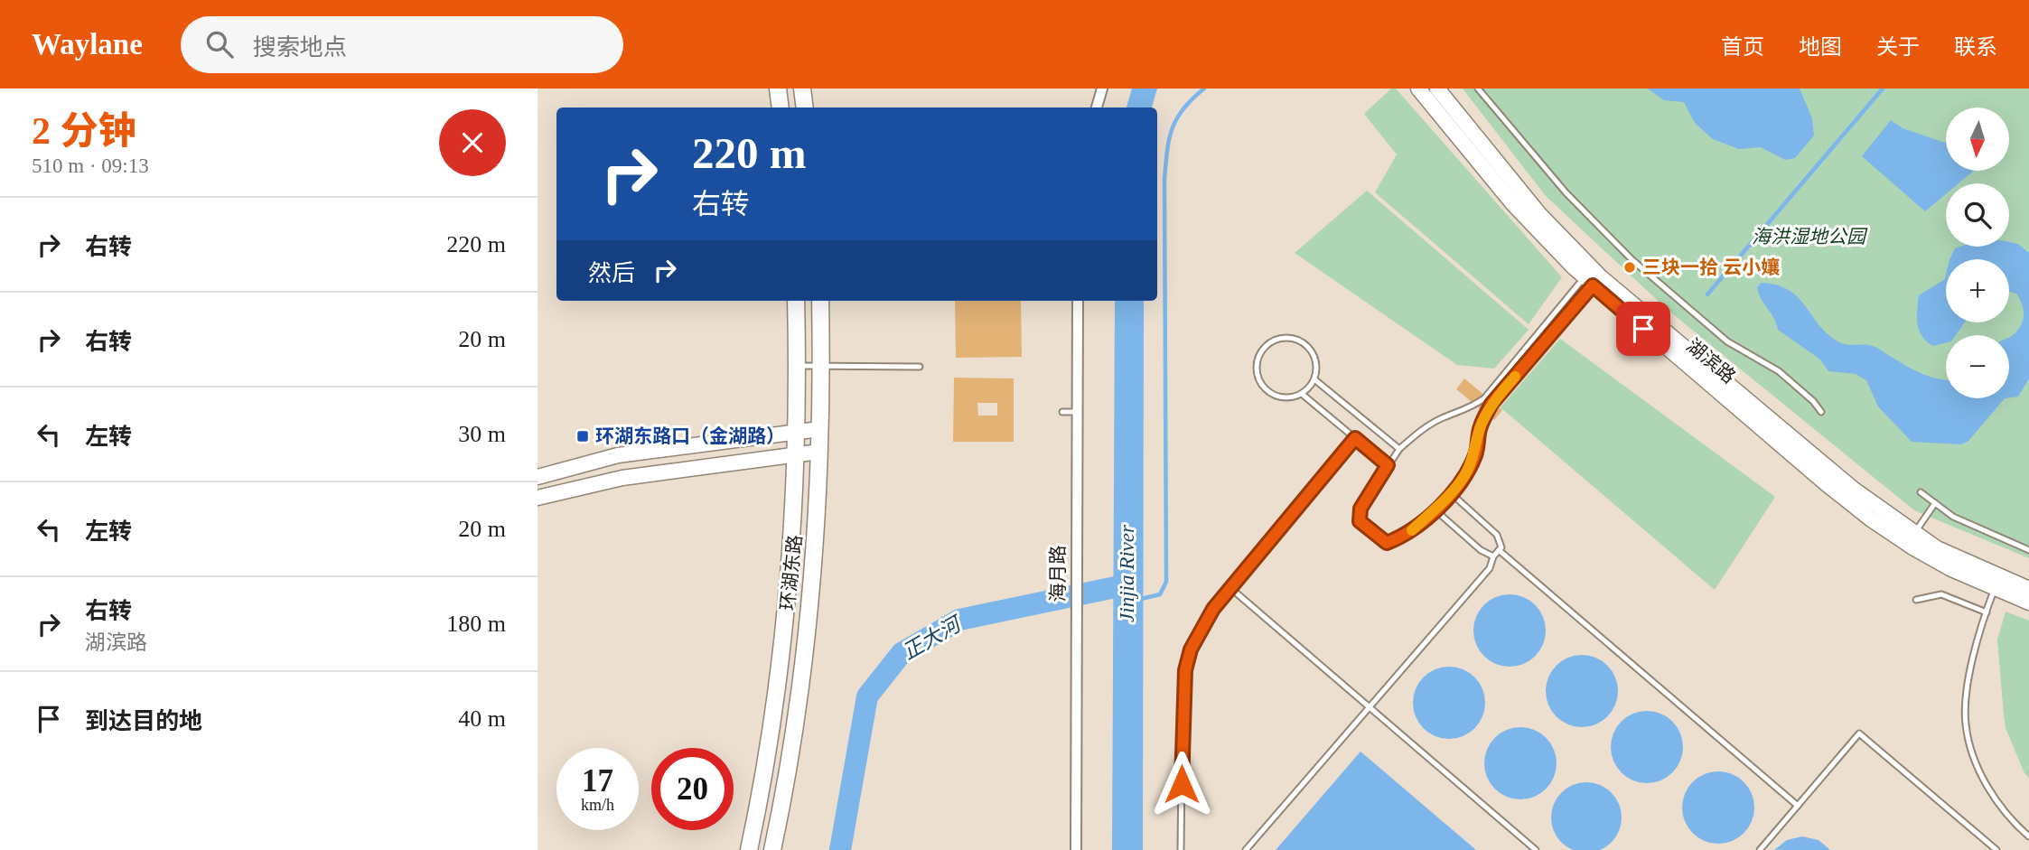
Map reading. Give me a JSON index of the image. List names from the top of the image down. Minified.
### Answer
{"streets":{"main road":["湖滨路","环湖东路"],"street":["海月路"]},"water":["Jinjia River","正大河"],"parks":["海洪湿地公园"],"places":{"other":["三块一拾 云小孃"],"transit":["环湖东路口（金湖路）"]},"north":"bottom","page":{"header":"Waylane","search":"搜索地点","nav":["首页","地图","关于","联系"],"heading":["2 分钟","510 m · 09:13"],"map_buttons":["+","−"],"turn":["220 m","右转"],"list":[{"name":"右转","value":"220 m"},{"name":"右转","value":"20 m"},{"name":"左转","value":"30 m"},{"name":"左转","value":"20 m"},{"name":"右转","note":"湖滨路","value":"180 m"},{"name":"到达目的地","value":"40 m"}],"then":"然后","speed":"17 km/h","limit":"20"}}
